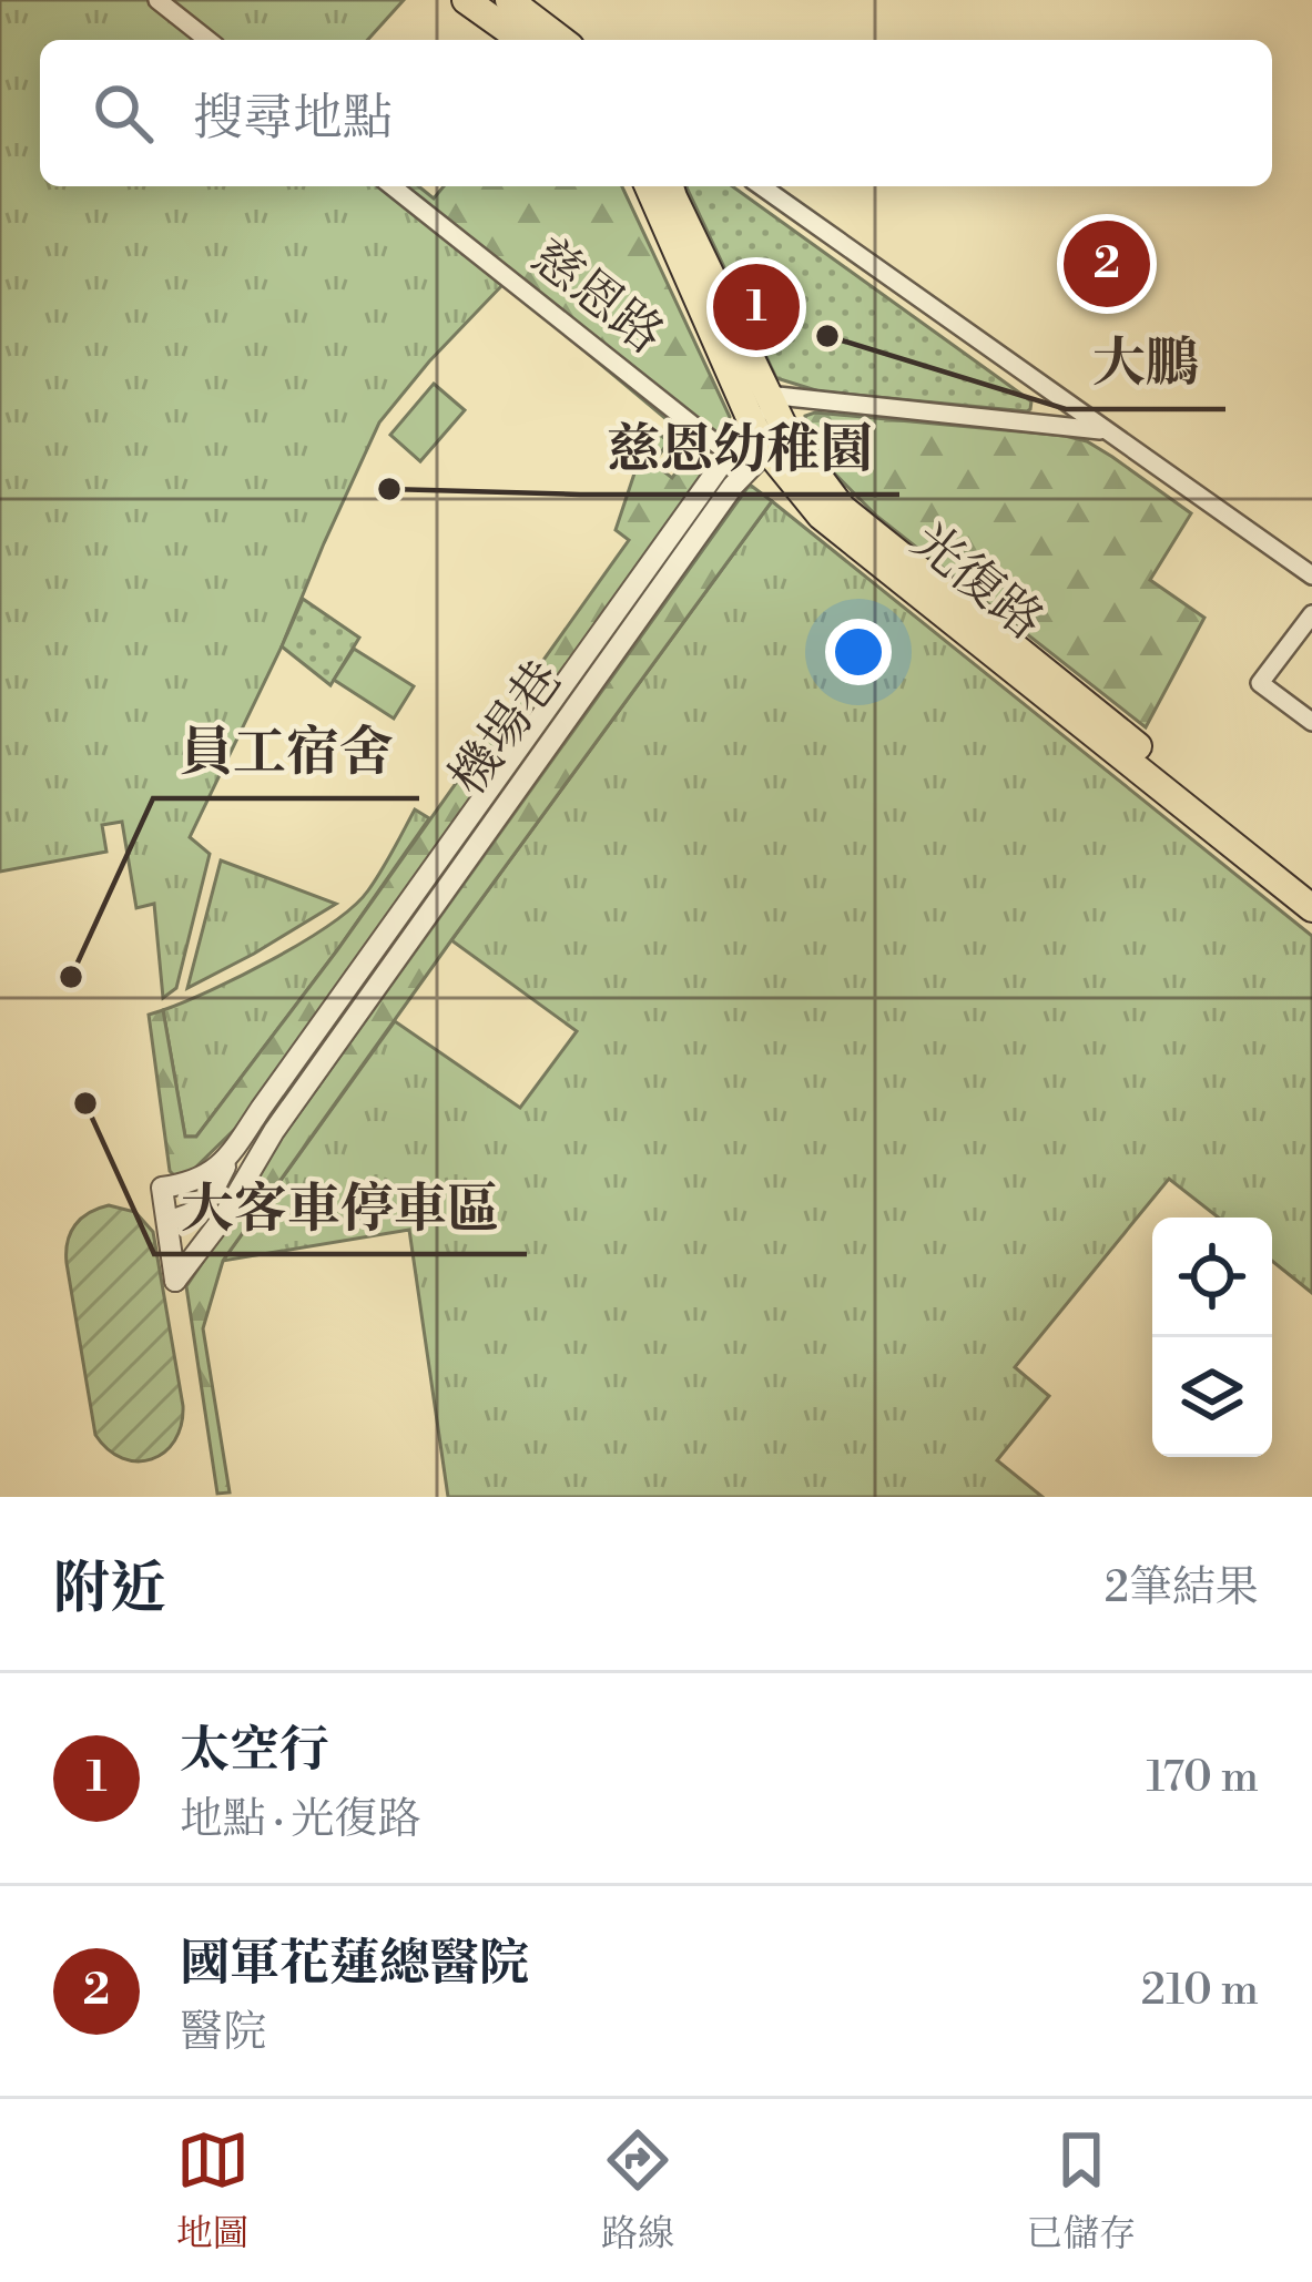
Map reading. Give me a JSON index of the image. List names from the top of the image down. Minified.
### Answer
{"streets":{"main road":["光復路"],"street":["慈恩路","機場巷"]},"crossings":[["慈恩路","機場巷"],["光復路","機場巷"]],"places":["大鵬","慈恩幼稚園","員工宿舍","大客車停車區"],"page":{"search":"搜尋地點","pins":["2","1"],"heading":["附近","2筆結果"],"list":[{"mark":"1","name":"太空行","note":"地點 · 光復路","value":"170 m"},{"mark":"2","name":"國軍花蓮總醫院","note":"醫院","value":"210 m"}],"nav":["地圖","路線","已儲存"]}}
